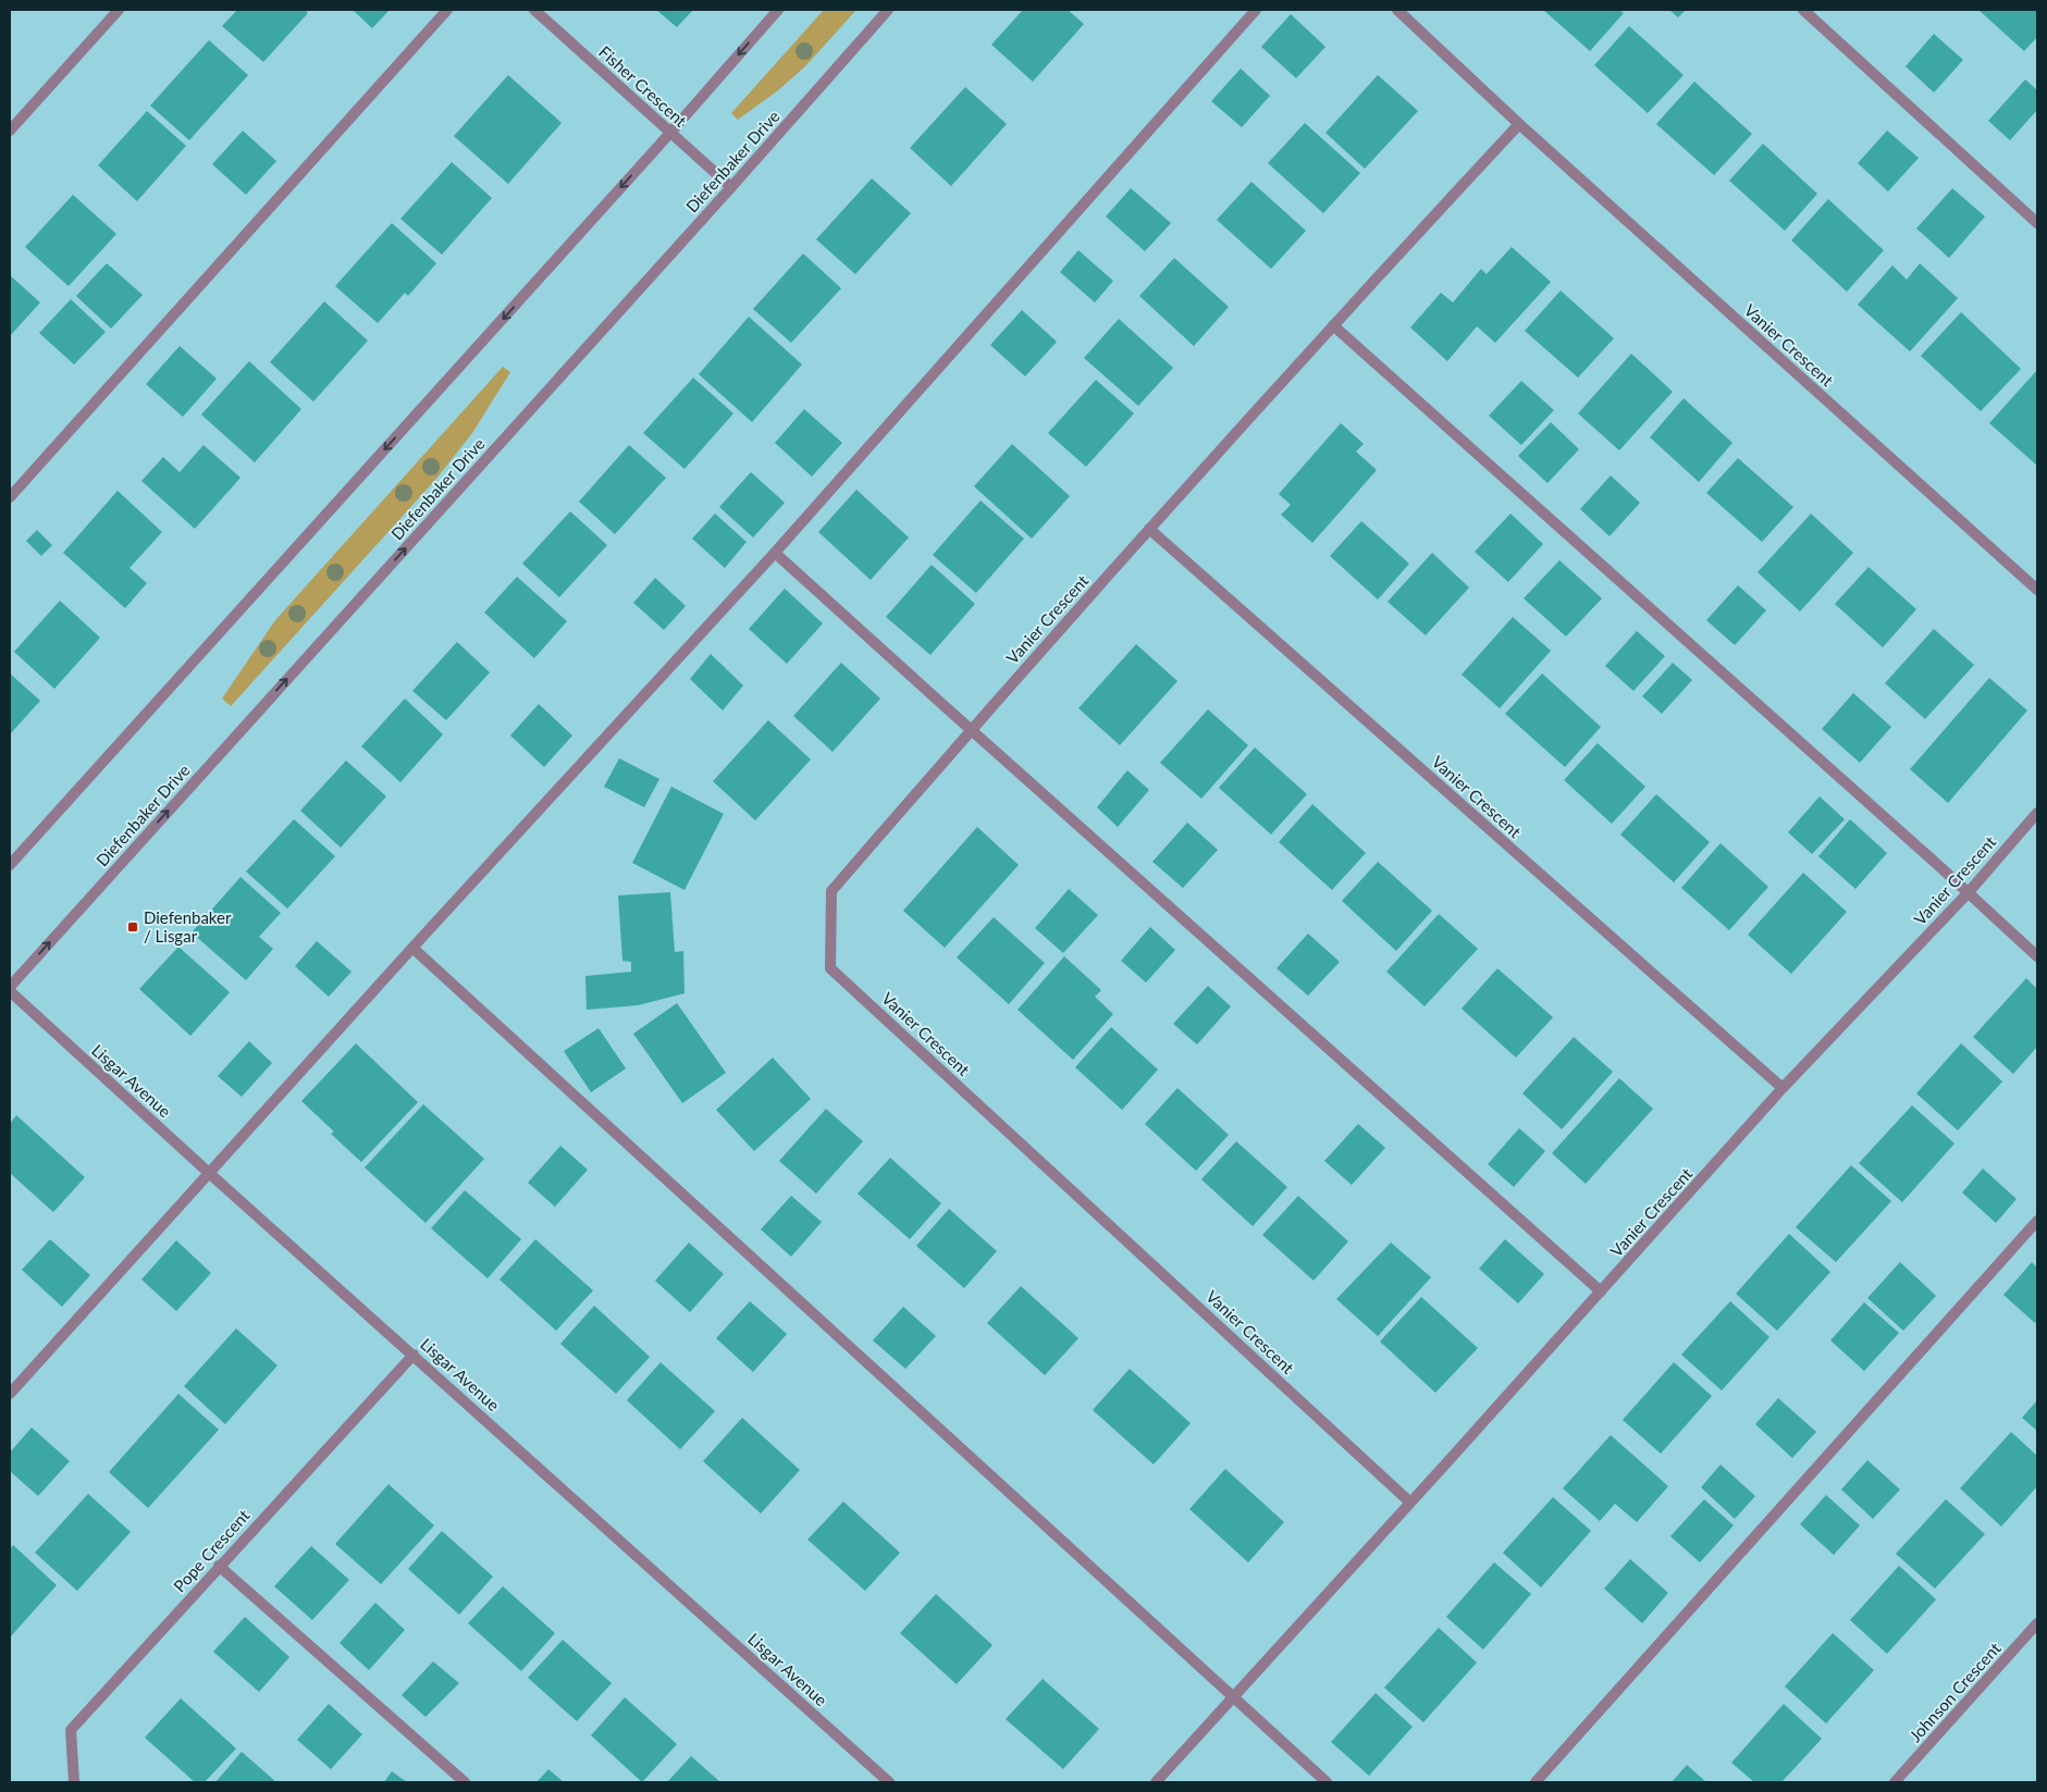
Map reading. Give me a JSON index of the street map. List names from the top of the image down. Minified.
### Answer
{"streets":{"street":["Fisher Crescent","Diefenbaker Drive","Vanier Crescent","Lisgar Avenue","Pope Crescent","Johnson Crescent"]},"crossings":[["Fisher Crescent","Diefenbaker Drive"],["Lisgar Avenue","Pope Crescent"]],"places":{"transit":["Diefenbaker / Lisgar"]}}
